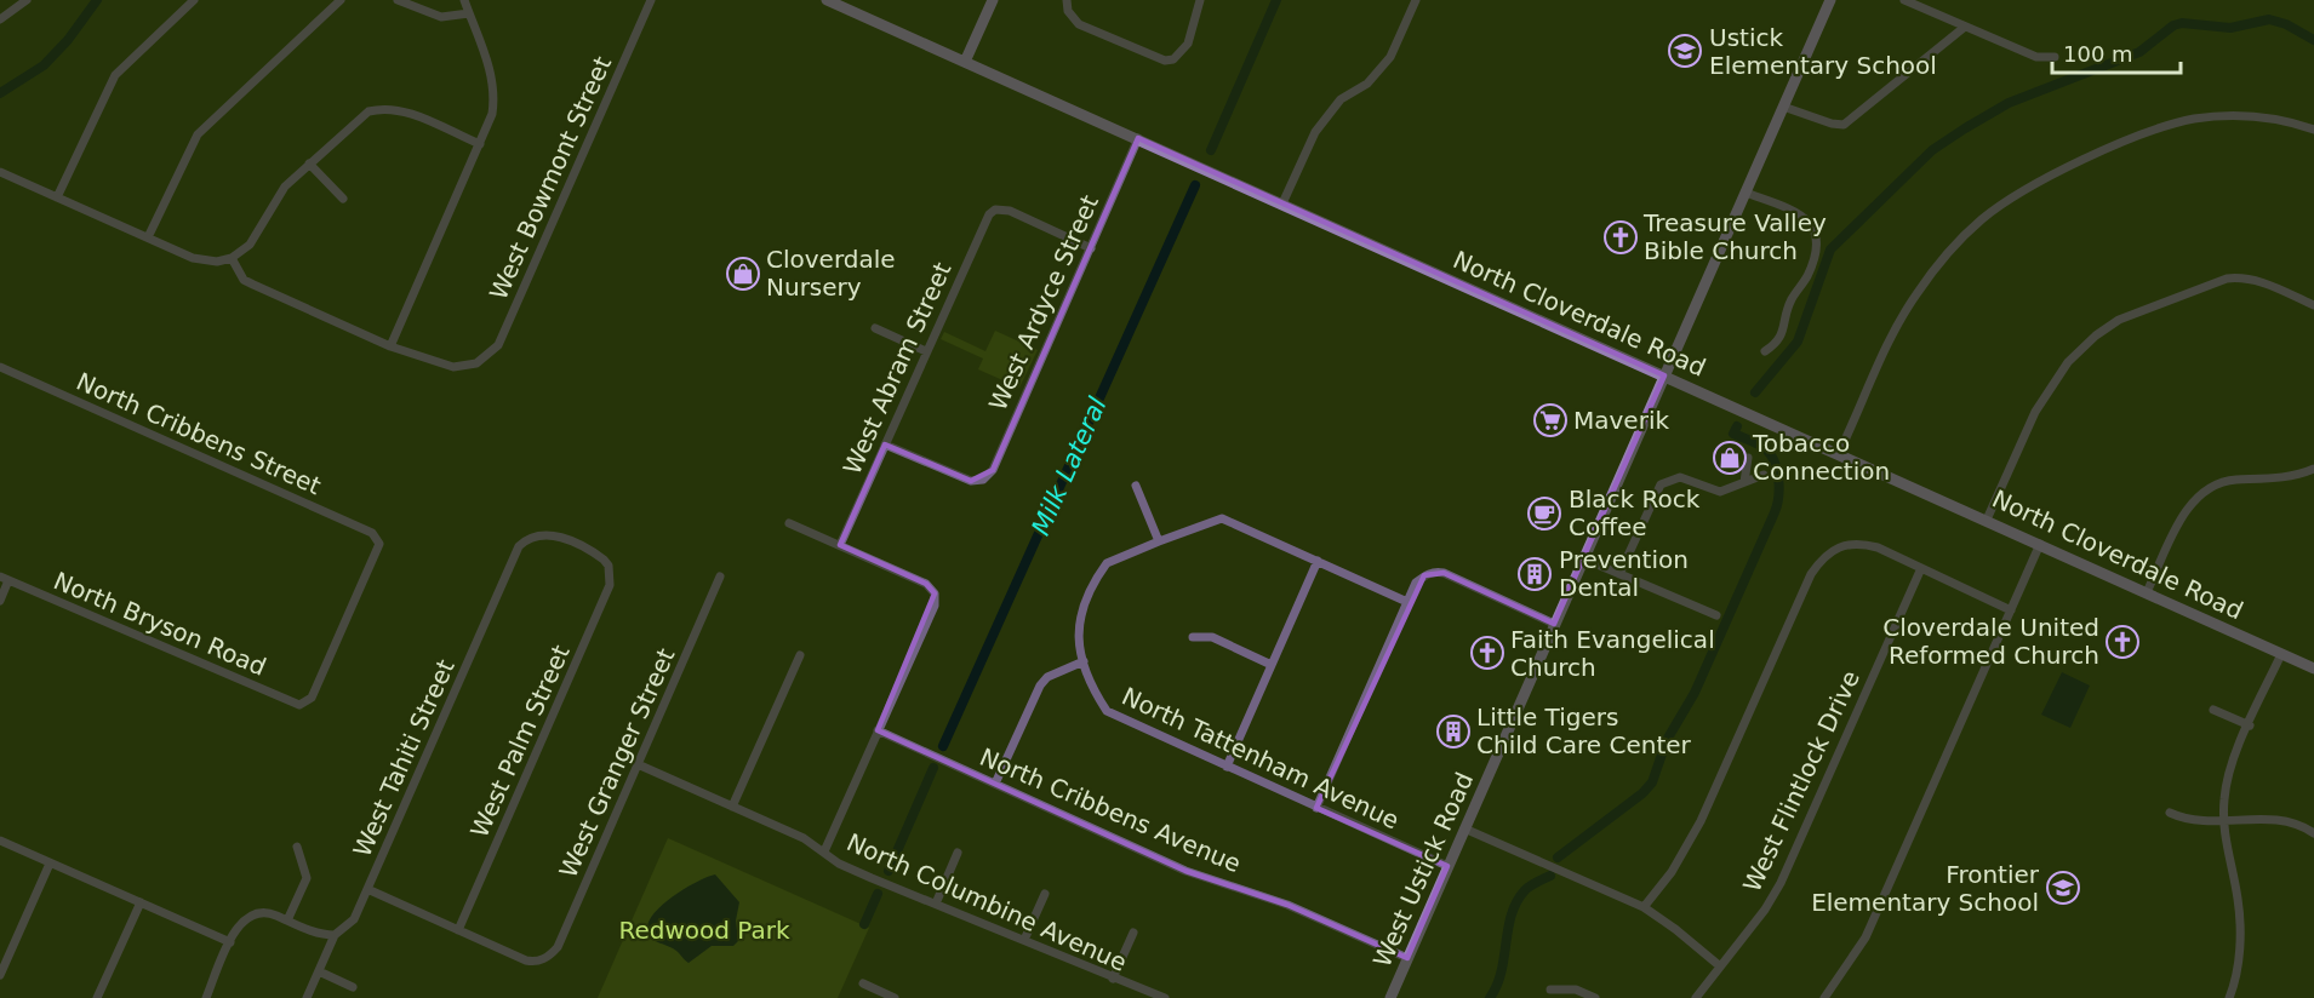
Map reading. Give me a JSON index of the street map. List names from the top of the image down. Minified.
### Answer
{"streets":{"main road":["North Cloverdale Road","West Ustick Road"],"street":["West Bowmont Street","West Ardyce Street","West Abram Street","North Cribbens Street","North Bryson Road","West Palm Street","West Tahiti Street","North Tattenham Avenue","West Granger Street","West Flintlock Drive","North Cribbens Avenue","North Columbine Avenue"]},"crossings":[["West Ardyce Street","North Cloverdale Road"],["West Ardyce Street","West Abram Street"],["North Cloverdale Road","West Ustick Road"],["North Cribbens Street","North Bryson Road"],["West Palm Street","West Tahiti Street"],["West Palm Street","West Granger Street"],["North Tattenham Avenue","West Ustick Road"],["West Granger Street","North Columbine Avenue"],["North Cribbens Avenue","West Ustick Road"]],"water":["Milk Lateral"],"parks":["Redwood Park"],"places":{"school or university":["Ustick Elementary School","Frontier Elementary School"],"church":["Treasure Valley Bible Church","Cloverdale United Reformed Church","Faith Evangelical Church"],"shop":["Cloverdale Nursery","Tobacco Connection"],"supermarket":["Maverik"],"cafe":["Black Rock Coffee"],"building":["Prevention Dental","Little Tigers Child Care Center"]},"scale_bar":"100 m"}
